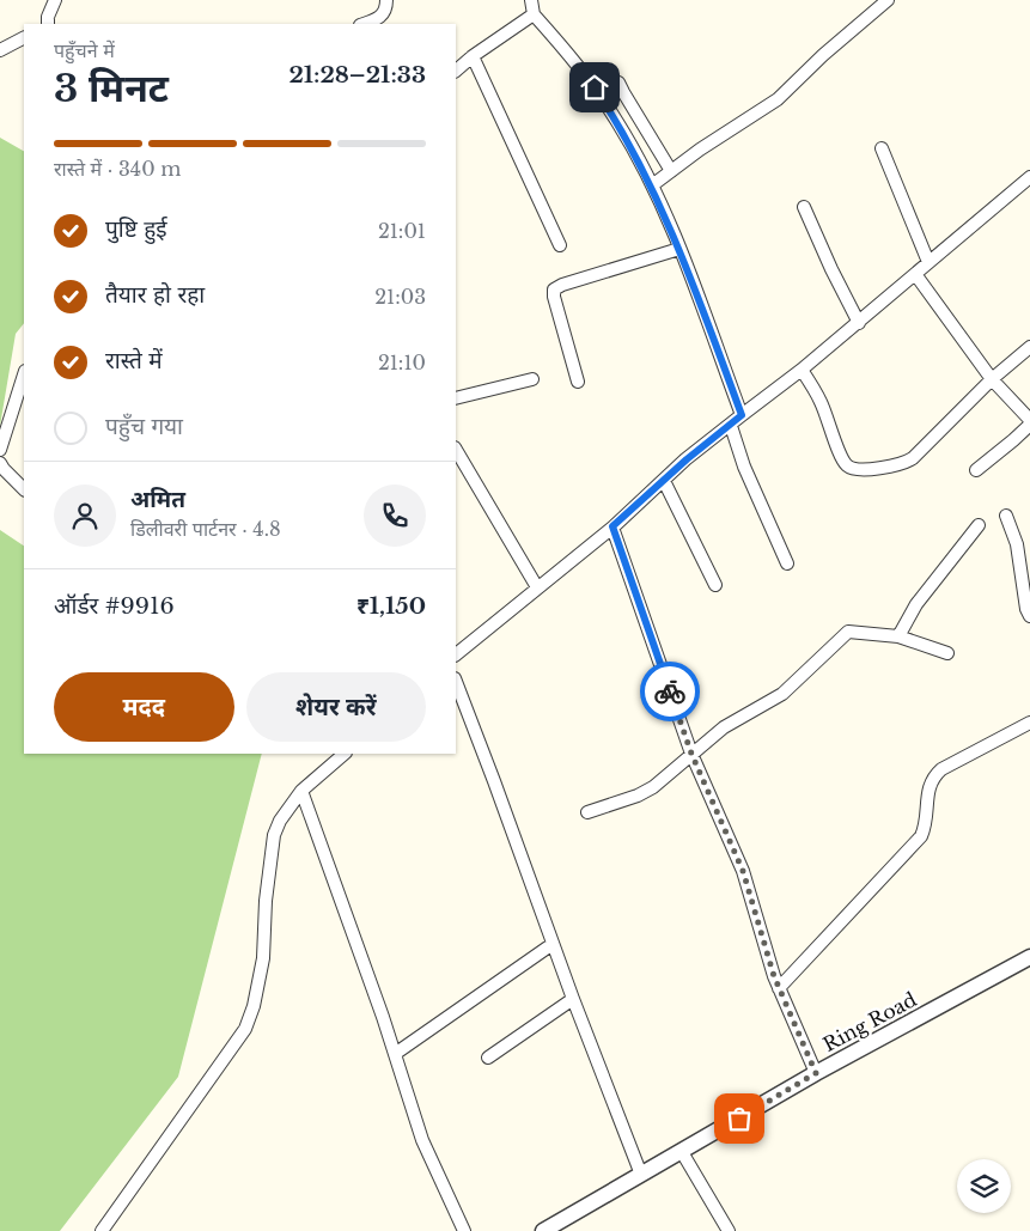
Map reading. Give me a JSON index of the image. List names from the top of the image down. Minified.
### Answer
{"streets":{"street":["Ring Road"]},"page":{"heading":["3 मिनट","पहुँचने में","21:28–21:33"],"panel":["अमित","डिलीवरी पार्टनर · 4.8","ऑर्डर #9916","₹1,150"],"bar":"रास्ते में · 340 m","list":[["पुष्टि हुई","21:01"],["तैयार हो रहा","21:03"],["रास्ते में","21:10"],"पहुँच गया"],"buttons":["मदद","शेयर करें"]}}
